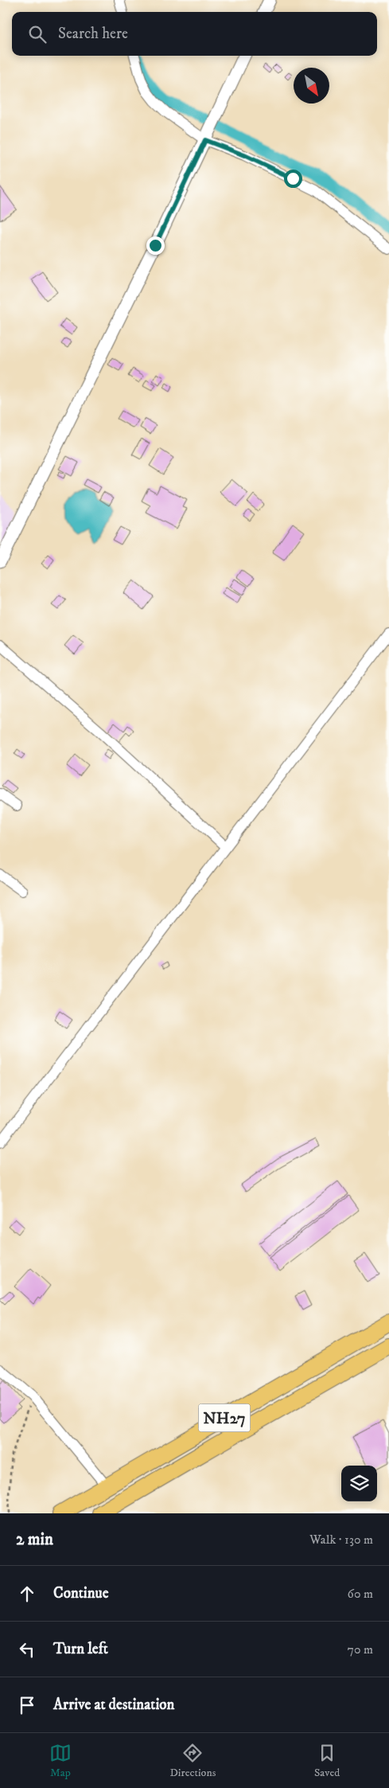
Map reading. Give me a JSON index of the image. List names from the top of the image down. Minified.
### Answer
{"streets":{"highway":["NH27"]},"north":"bottom right","page":{"search":"Search here","heading":["2 min","Walk · 130 m"],"list":[["Continue","60 m"],["Turn left","70 m"],"Arrive at destination"],"nav":["Map","Directions","Saved"]}}
